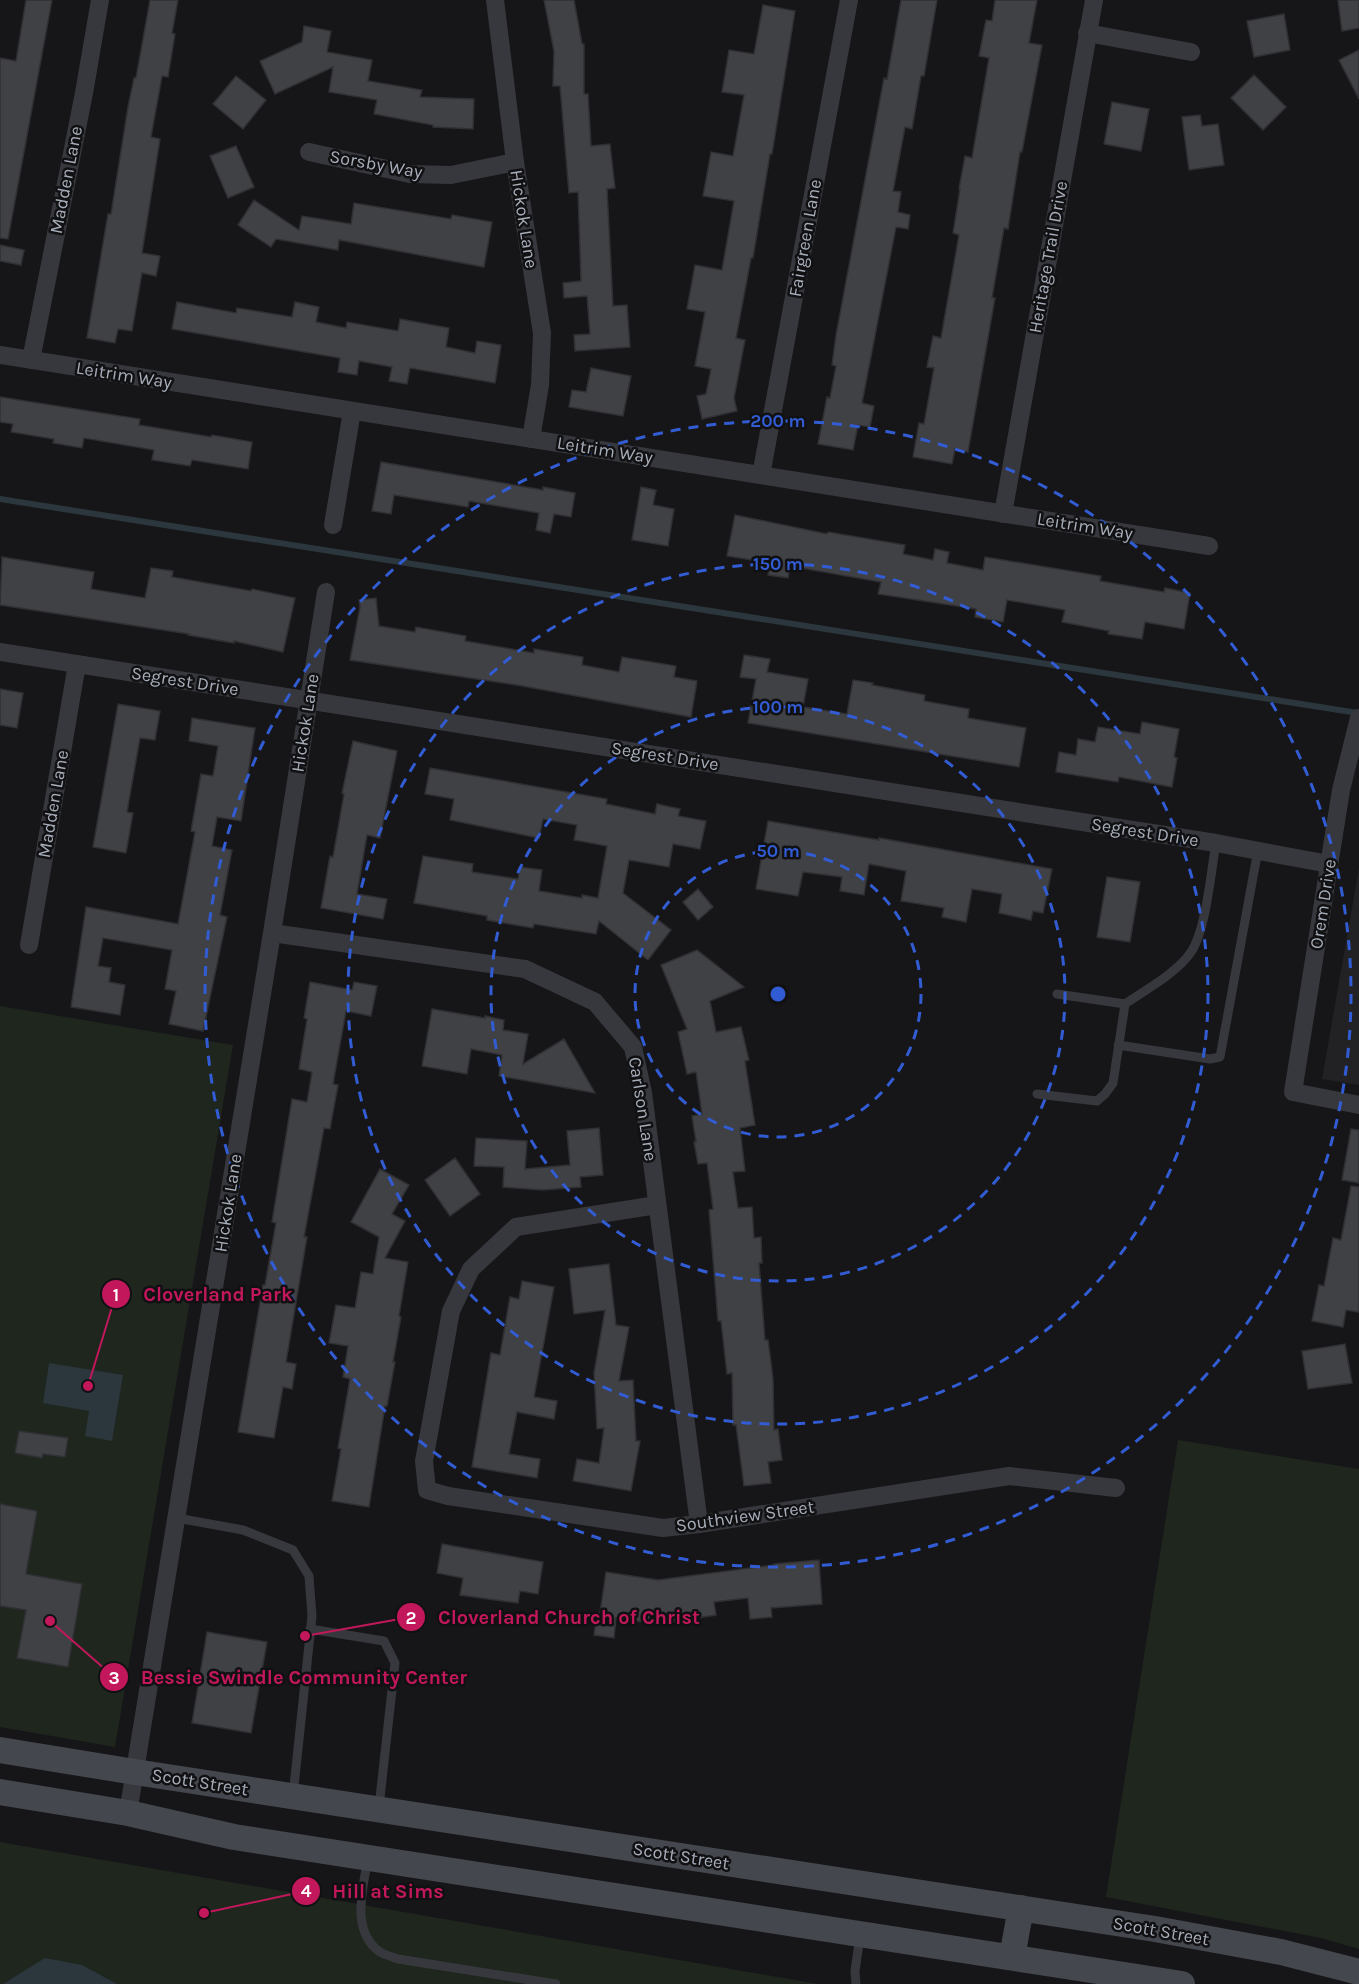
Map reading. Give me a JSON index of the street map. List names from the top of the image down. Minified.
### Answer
{"streets":{"main road":["Scott Street"],"street":["Sorsby Way","Madden Lane","Hickok Lane","Fairgreen Lane","Heritage Trail Drive","Leitrim Way","Segrest Drive","Orem Drive","Carlson Lane","Southview Street"]},"crossings":[["Sorsby Way","Hickok Lane"],["Madden Lane","Leitrim Way"],["Madden Lane","Segrest Drive"],["Hickok Lane","Leitrim Way"],["Hickok Lane","Segrest Drive"],["Hickok Lane","Carlson Lane"],["Hickok Lane","Scott Street"],["Fairgreen Lane","Leitrim Way"],["Heritage Trail Drive","Leitrim Way"],["Segrest Drive","Orem Drive"],["Carlson Lane","Southview Street"]],"places":["Cloverland Park","Bessie Swindle Community Center","Cloverland Church of Christ","Hill at Sims"],"rings":["200 m","150 m","100 m","50 m"]}
